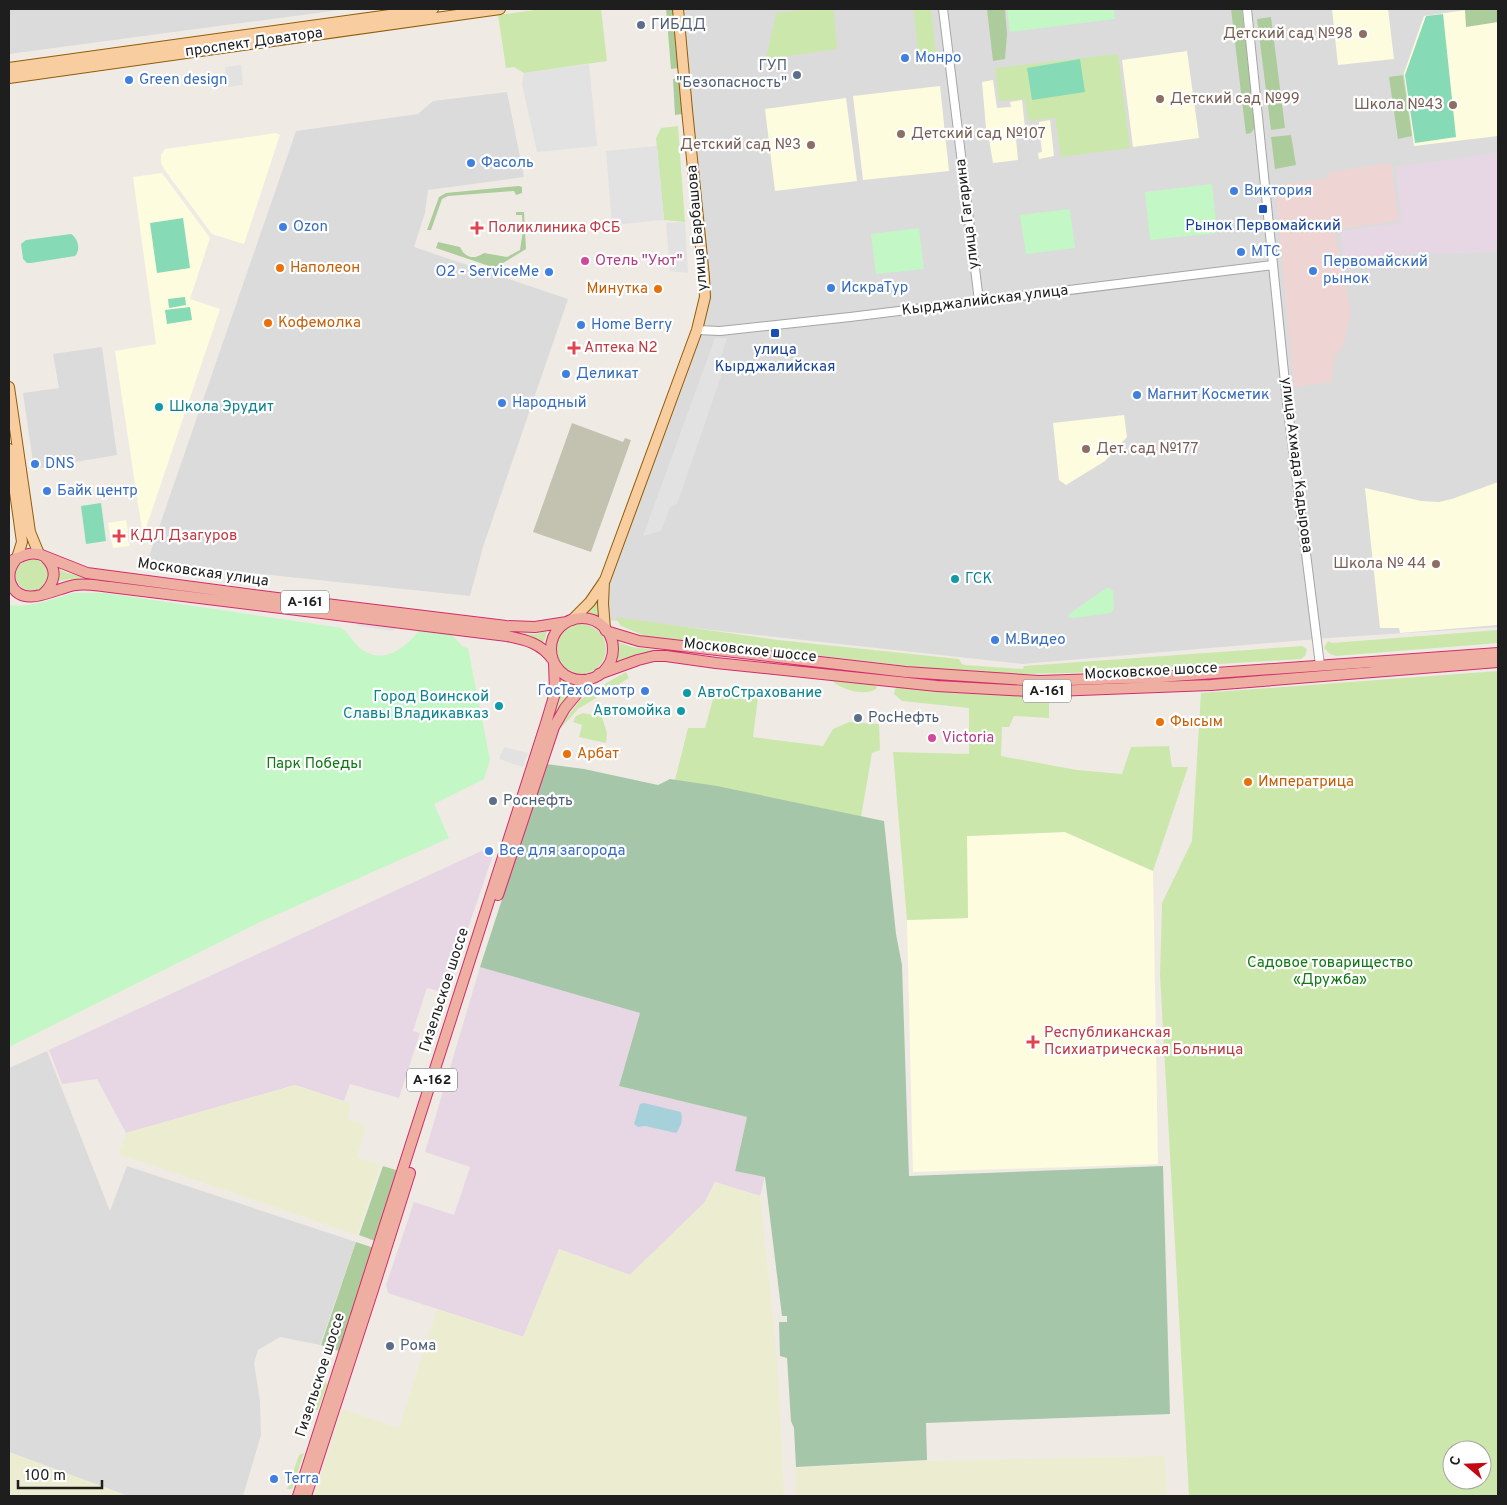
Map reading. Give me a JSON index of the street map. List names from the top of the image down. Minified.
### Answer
{"streets":{"highway":["Московская улица","А-161","Московское шоссе","Гизельское шоссе","А-162"],"main road":["проспект Доватора","улица Барбашова"],"street":["улица Гагарина","Кырджалийская улица","улица Ахмада Кадырова"]},"crossings":[["улица Гагарина","Кырджалийская улица"],["улица Барбашова","Кырджалийская улица"],["улица Барбашова","Московская улица"],["улица Барбашова","А-161"],["улица Барбашова","Московское шоссе"],["улица Барбашова","Гизельское шоссе"],["Кырджалийская улица","улица Ахмада Кадырова"],["улица Ахмада Кадырова","Московское шоссе"],["Московская улица","А-161"],["Московская улица","Московское шоссе"],["Московская улица","Гизельское шоссе"],["А-161","Московское шоссе"],["А-161","Гизельское шоссе"],["Московское шоссе","Гизельское шоссе"]],"parks":["Парк Победы","Садовое товарищество «Дружба»"],"places":{"other":["ГИБДД","Детский сад №98","Монро","ГУП \"Безопасность\"","Green design","Детский сад №99","Школа №43","Детский сад №107","Детский сад №3","Фасоль","Виктория","Ozon","МТС","Отель \"Уют\"","Наполеон","Первомайский рынок","О2 - ServiceMe","ИскраТур","Минутка","Кофемолка","Home Berry","Деликат","Магнит Косметик","Народный","Школа Эрудит","Дет. сад №177","DNS","Байк центр","Школа № 44","ГСК","М.Видео","ГосТехОсмотр","АвтоСтрахование","Город Воинской Славы Владикавказ","Автомойка","РосНефть","Фысым","Victoria","Арбат","Императрица","Роснефть","Все для загорода","Рома","Terra"],"transit":["Рынок Первомайский","улица Кырджалийская"],"health":["Поликлиника ФСБ","Аптека N2","КДЛ Дзагуров","Республиканская Психиатрическая Больница"]},"scale_bar":"100 m","north":"left"}
